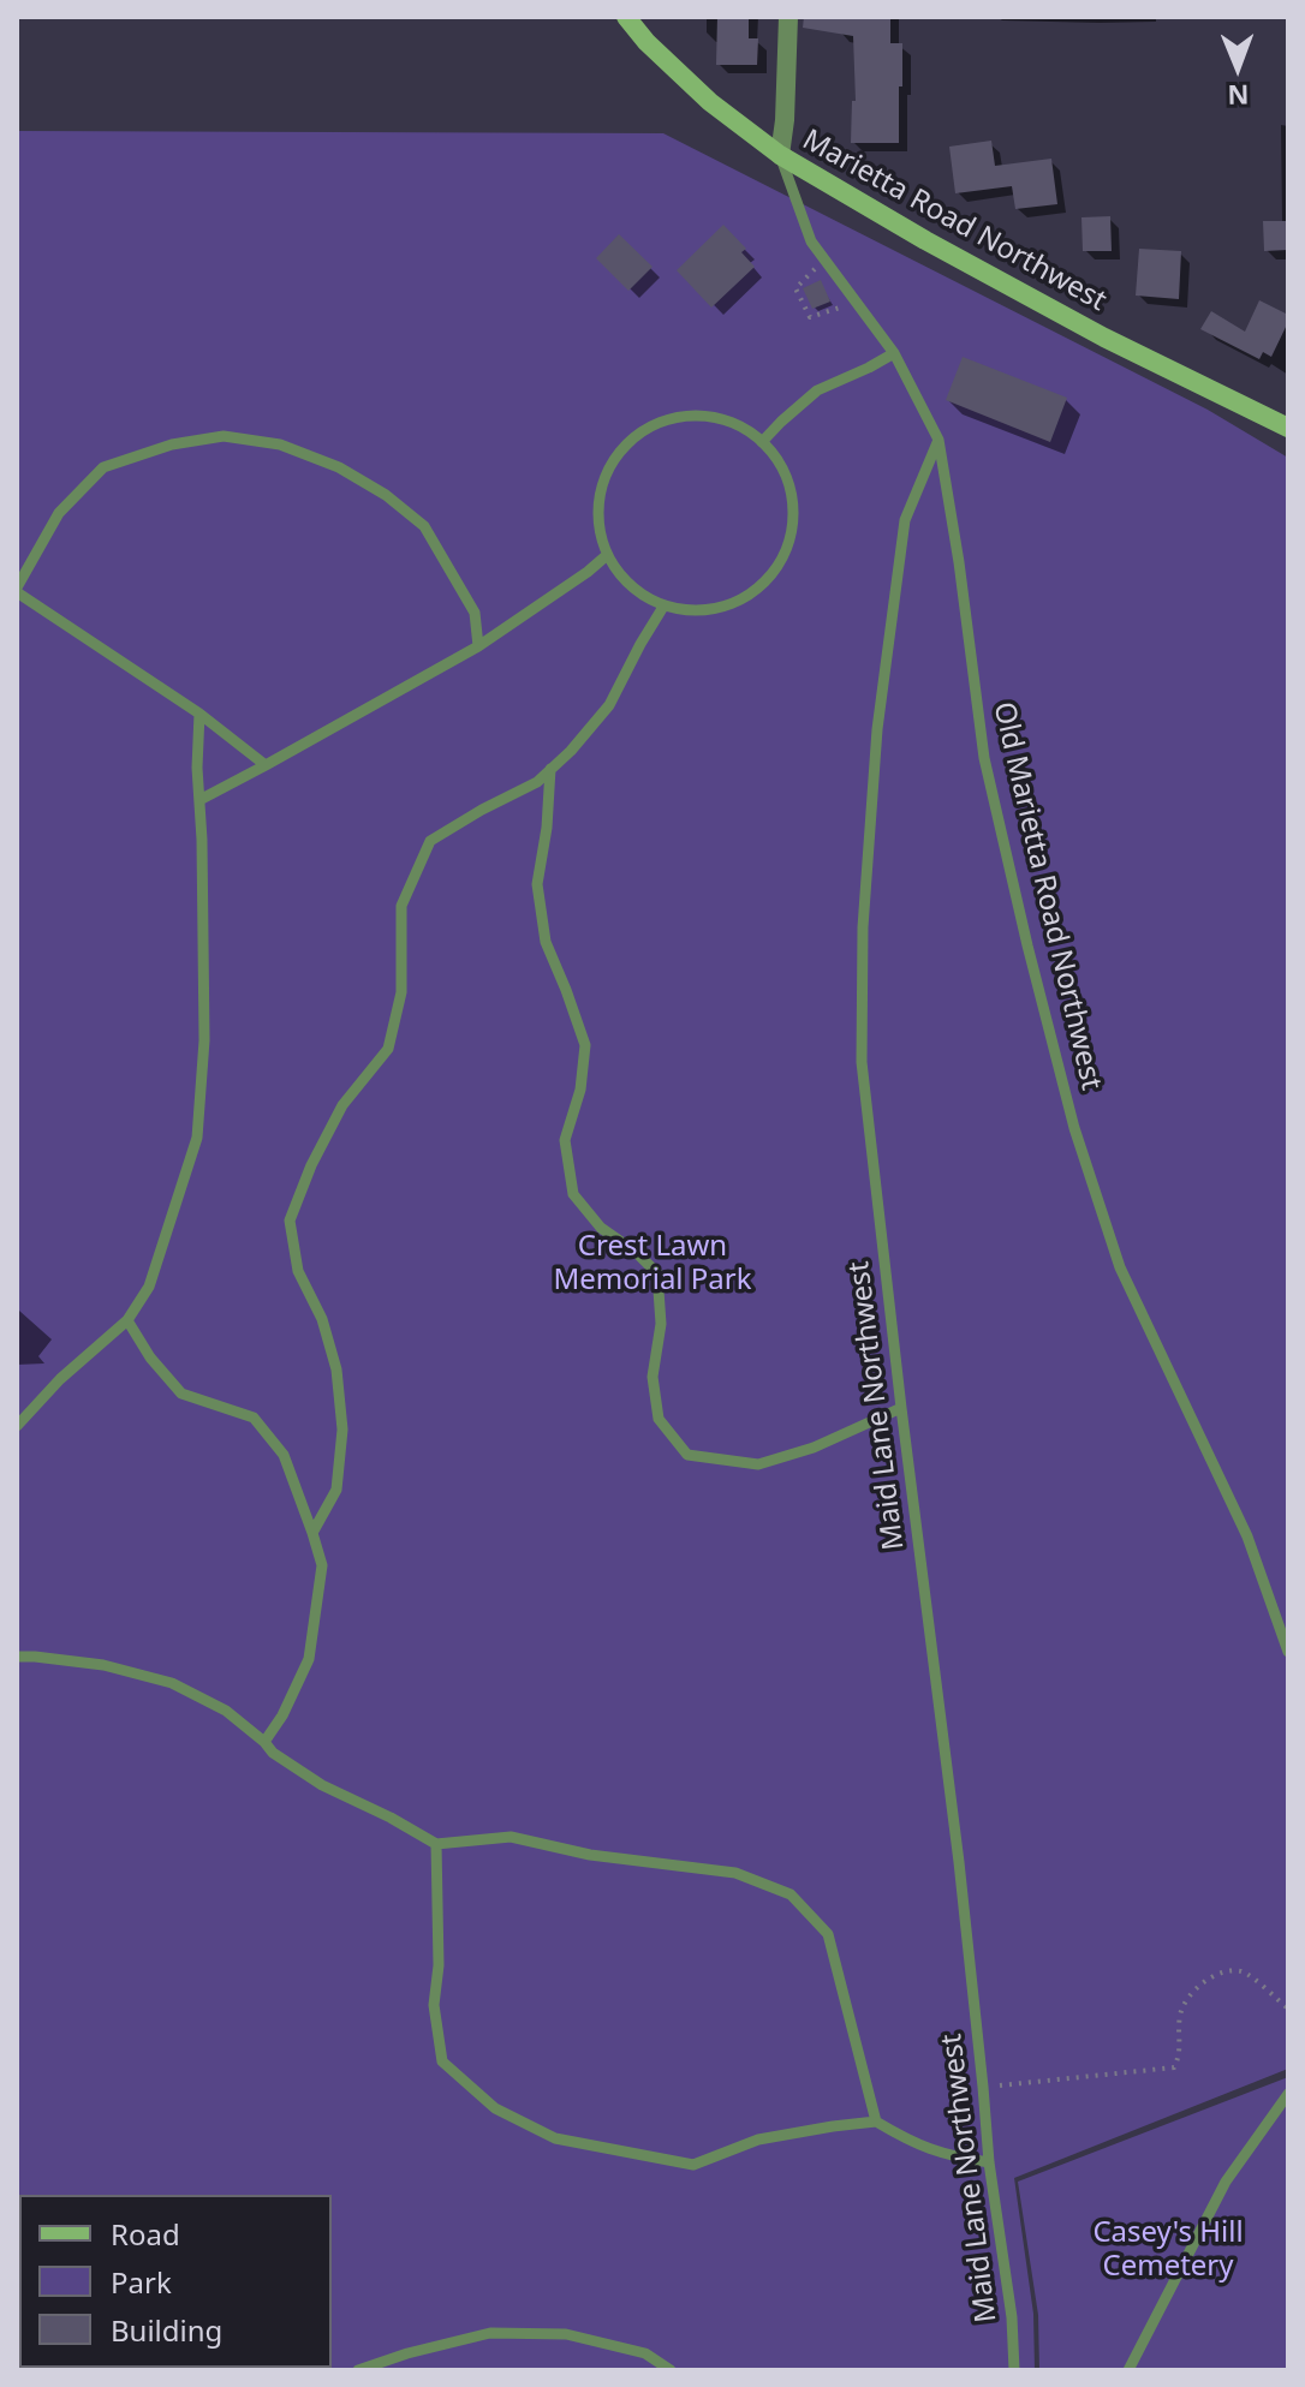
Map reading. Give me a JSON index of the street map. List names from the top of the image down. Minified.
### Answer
{"streets":{"main road":["Marietta Road Northwest"],"lane":["Old Marietta Road Northwest","Maid Lane Northwest"]},"crossings":[["Marietta Road Northwest","Old Marietta Road Northwest"],["Old Marietta Road Northwest","Maid Lane Northwest"]],"parks":["Crest Lawn Memorial Park","Casey's Hill Cemetery"],"legend":["Road","Park","Building"],"north":"bottom"}
